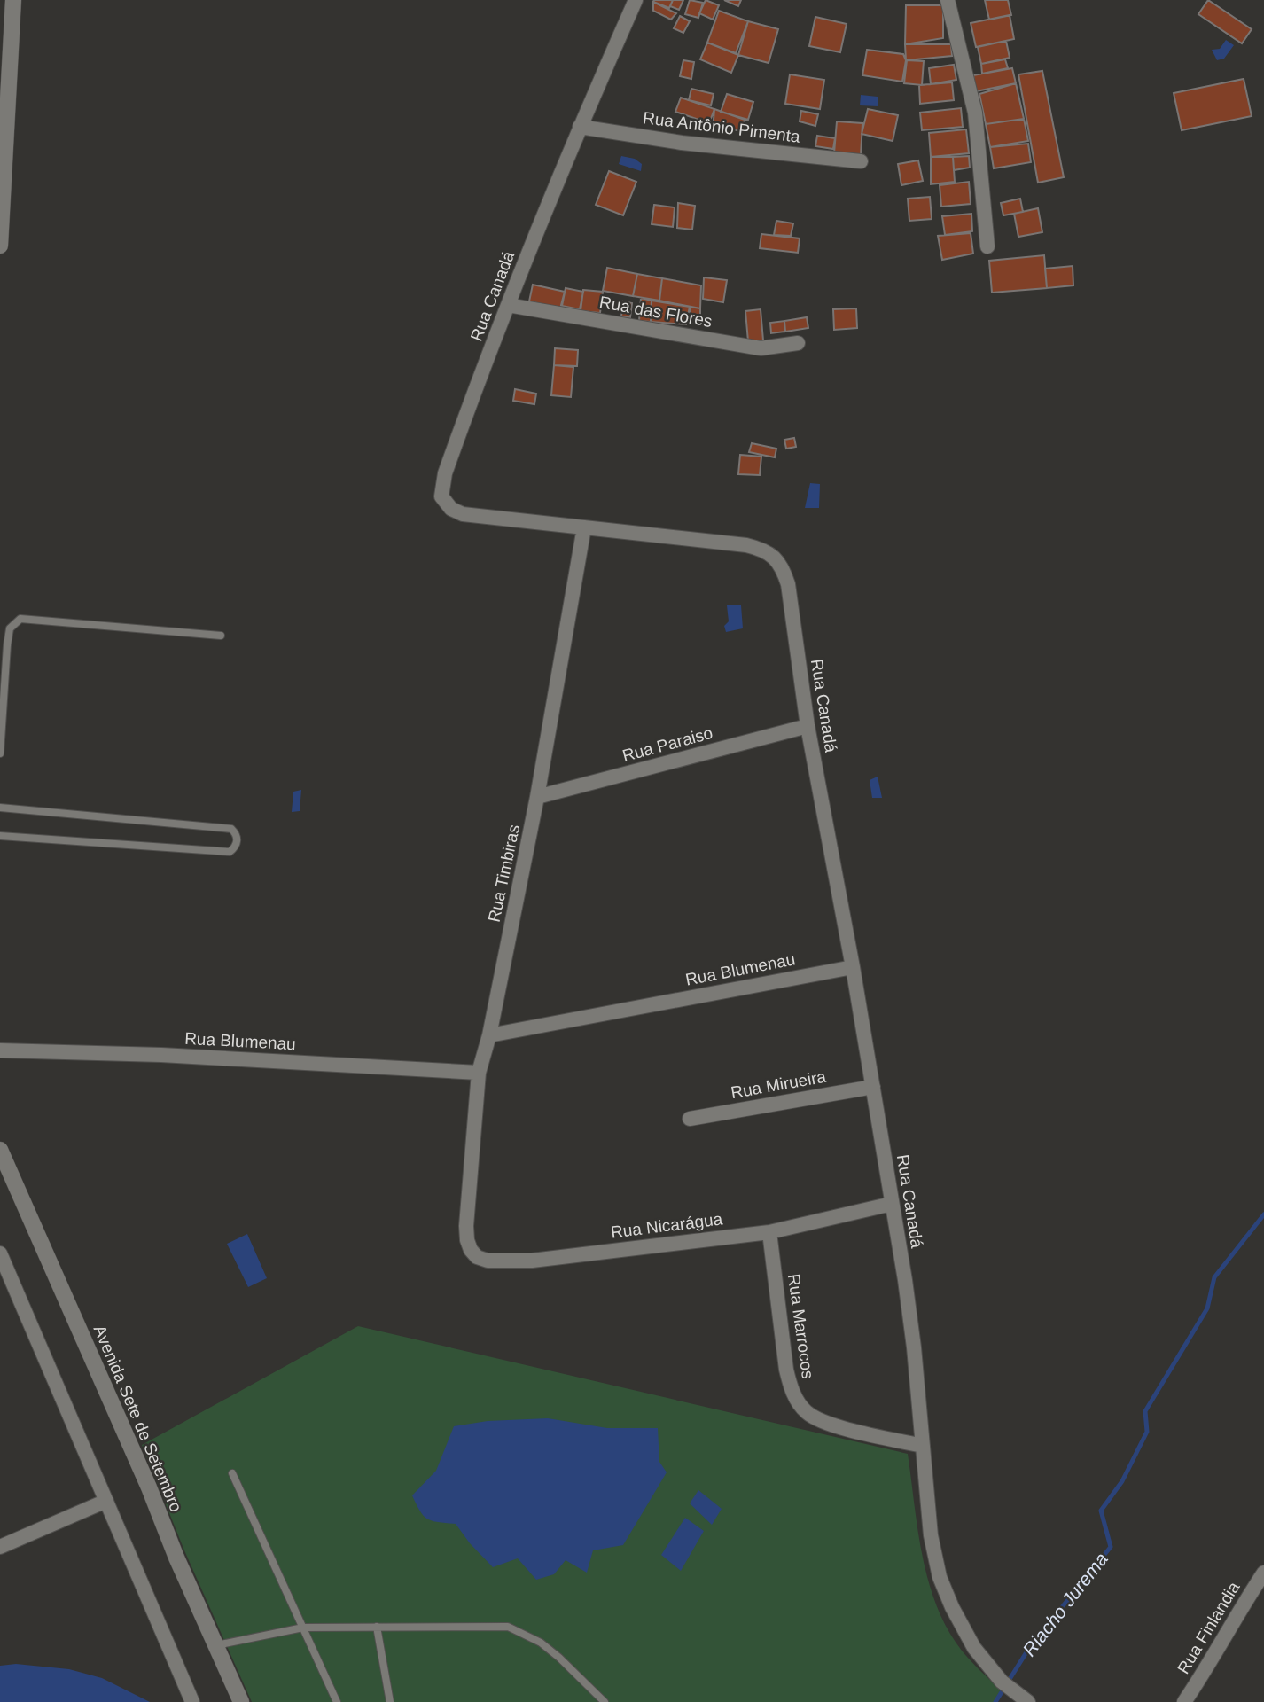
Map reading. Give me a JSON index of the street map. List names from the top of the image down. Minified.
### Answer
{"streets":{"main road":["Avenida Sete de Setembro"],"street":["Rua Antônio Pimenta","Rua Canadá","Rua das Flores","Rua Paraiso","Rua Timbiras","Rua Blumenau","Rua Mirueira","Rua Nicarágua","Rua Marrocos","Rua Finlandia"]},"crossings":[["Rua Antônio Pimenta","Rua Canadá"],["Rua Canadá","Rua das Flores"],["Rua Canadá","Rua Paraiso"],["Rua Canadá","Rua Timbiras"],["Rua Canadá","Rua Blumenau"],["Rua Canadá","Rua Mirueira"],["Rua Canadá","Rua Nicarágua"],["Rua Canadá","Rua Marrocos"],["Rua Paraiso","Rua Timbiras"],["Rua Timbiras","Rua Blumenau"],["Rua Timbiras","Rua Nicarágua"],["Rua Nicarágua","Rua Marrocos"]],"water":["Riacho Jurema"]}
